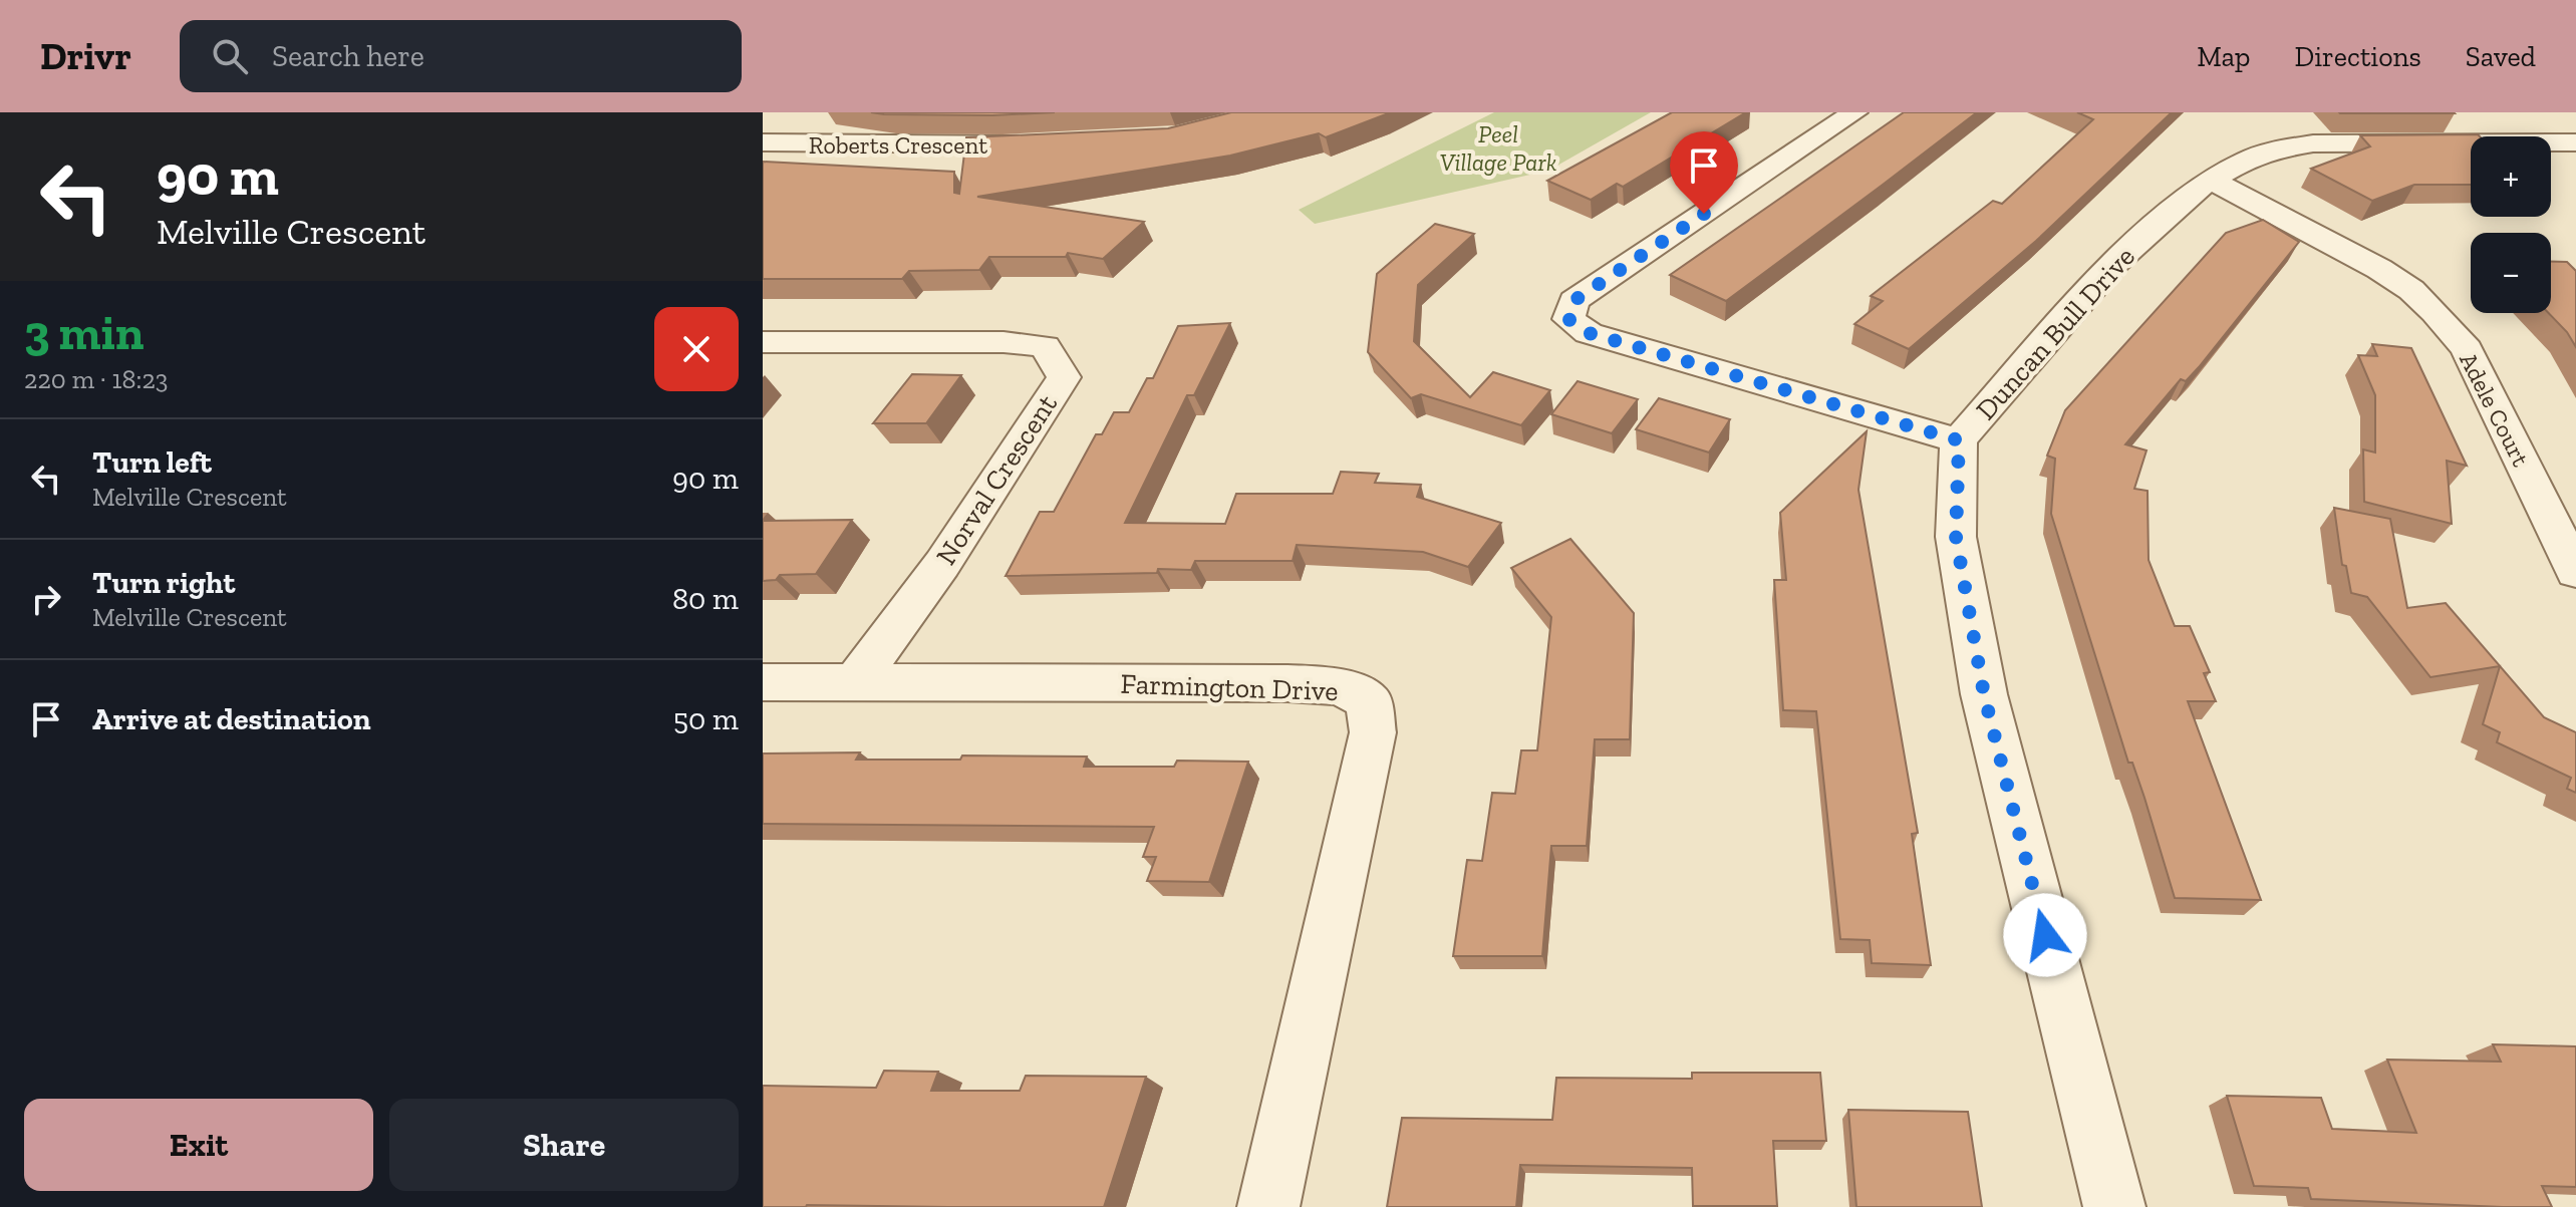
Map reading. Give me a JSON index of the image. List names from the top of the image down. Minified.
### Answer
{"streets":{"street":["Roberts Crescent","Duncan Bull Drive","Adele Court","Norval Crescent","Farmington Drive"]},"crossings":[["Duncan Bull Drive","Adele Court"],["Norval Crescent","Farmington Drive"]],"parks":["Peel Village Park"],"page":{"header":"Drivr","search":"Search here","nav":["Map","Directions","Saved"],"turn":["90 m","Melville Crescent"],"map_buttons":["+","−"],"heading":["3 min","220 m · 18:23"],"list":[{"name":"Turn left","note":"Melville Crescent","value":"90 m"},{"name":"Turn right","note":"Melville Crescent","value":"80 m"},{"name":"Arrive at destination","value":"50 m"}],"buttons":["Exit","Share"]}}
